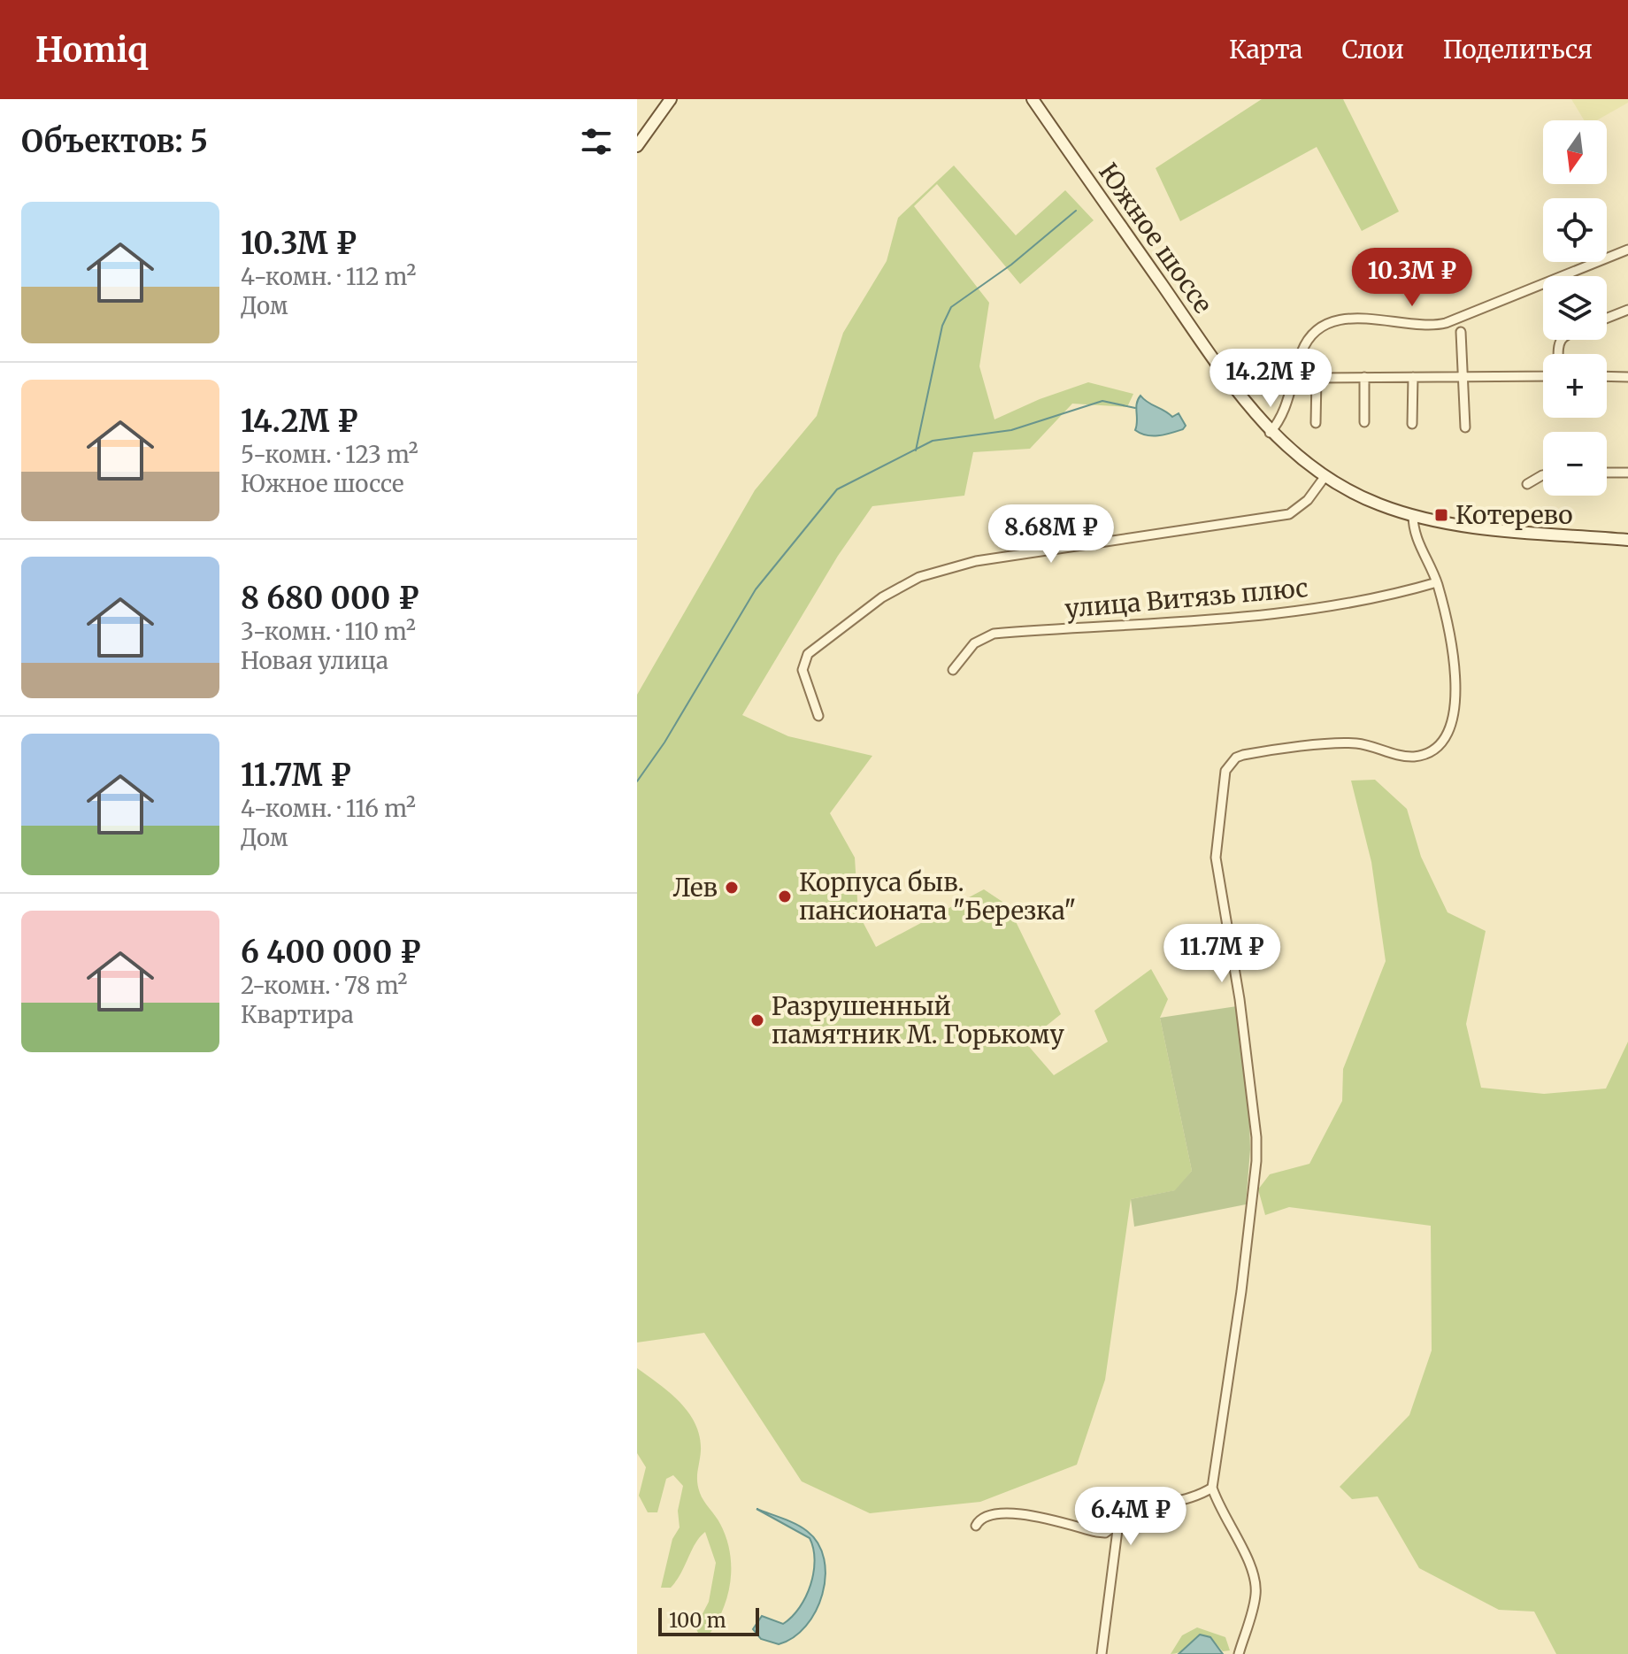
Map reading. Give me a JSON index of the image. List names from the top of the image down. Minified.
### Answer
{"streets":{"main road":["Южное шоссе"],"street":["улица Витязь плюс"]},"places":{"transit":["Котерево"],"other":["Лев","Корпуса быв. пансионата \"Березка\"","Разрушенный памятник М. Горькому"]},"scale_bar":"100 m","north":"bottom","page":{"header":"Homiq","nav":["Карта","Слои","Поделиться"],"heading":"Объектов: 5","map_buttons":["+","−"],"list":[{"name":"10.3M ₽","note":"4-комн. · 112 m² · Дом"},{"name":"14.2M ₽","note":"5-комн. · 123 m² · Южное шоссе"},{"name":"8 680 000 ₽","note":"3-комн. · 110 m² · Новая улица"},{"name":"11.7M ₽","note":"4-комн. · 116 m² · Дом"},{"name":"6 400 000 ₽","note":"2-комн. · 78 m² · Квартира"}],"price":["10.3M ₽","14.2M ₽","8.68M ₽","11.7M ₽","6.4M ₽"],"scale":"100 m"}}
